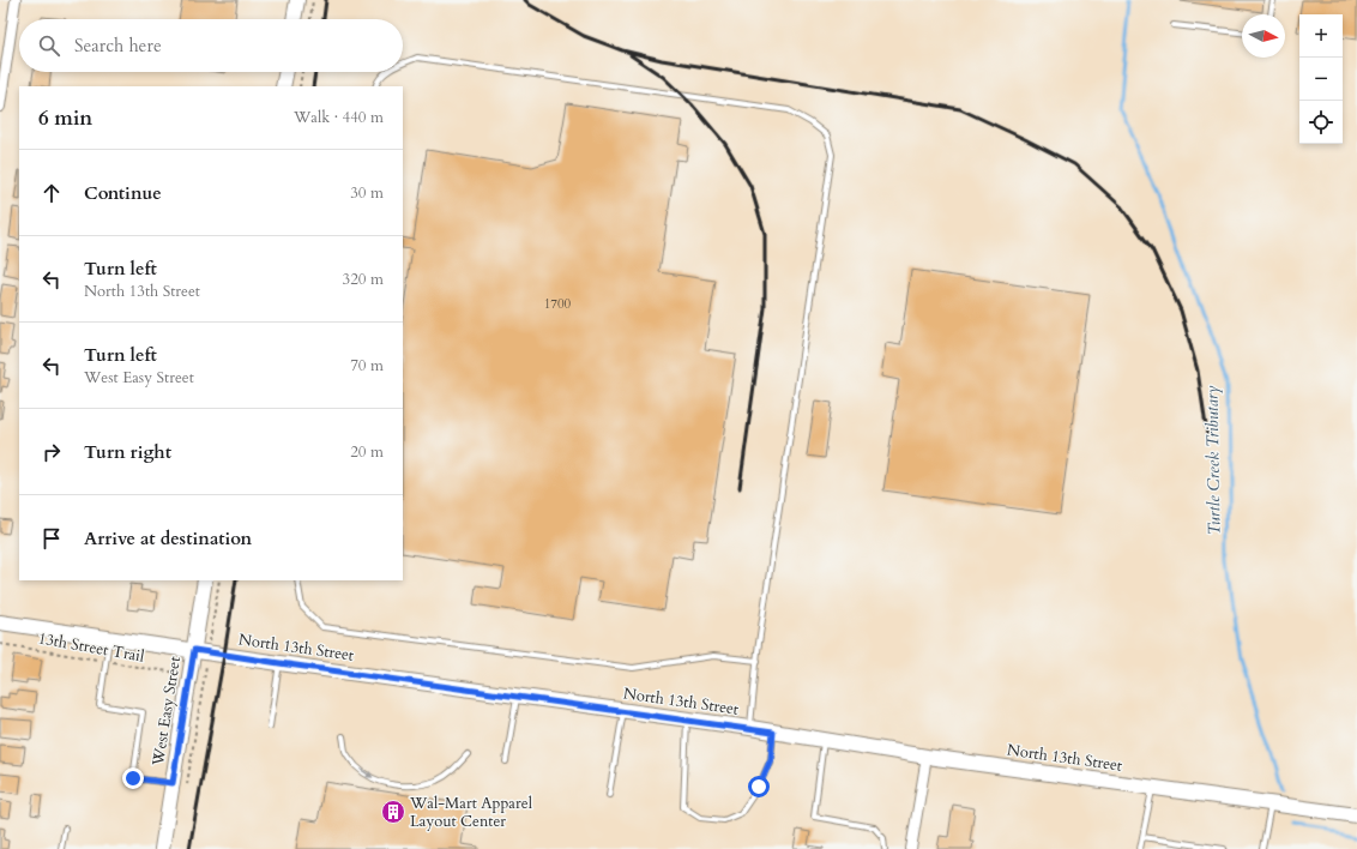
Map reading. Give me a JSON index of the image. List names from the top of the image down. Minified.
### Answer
{"streets":{"main road":["North 13th Street","West Easy Street"],"path":["13th Street Trail"]},"crossings":[["North 13th Street","West Easy Street"]],"water":["Turtle Creek Tributary"],"places":{"building":["Wal-Mart Apparel Layout Center"]},"house_numbers":["1700"],"north":"right","page":{"map_buttons":["+","−"],"search":"Search here","heading":["6 min","Walk · 440 m"],"list":[["Continue","30 m"],["Turn left","North 13th Street","320 m"],["Turn left","West Easy Street","70 m"],["Turn right","20 m"],"Arrive at destination"]}}
